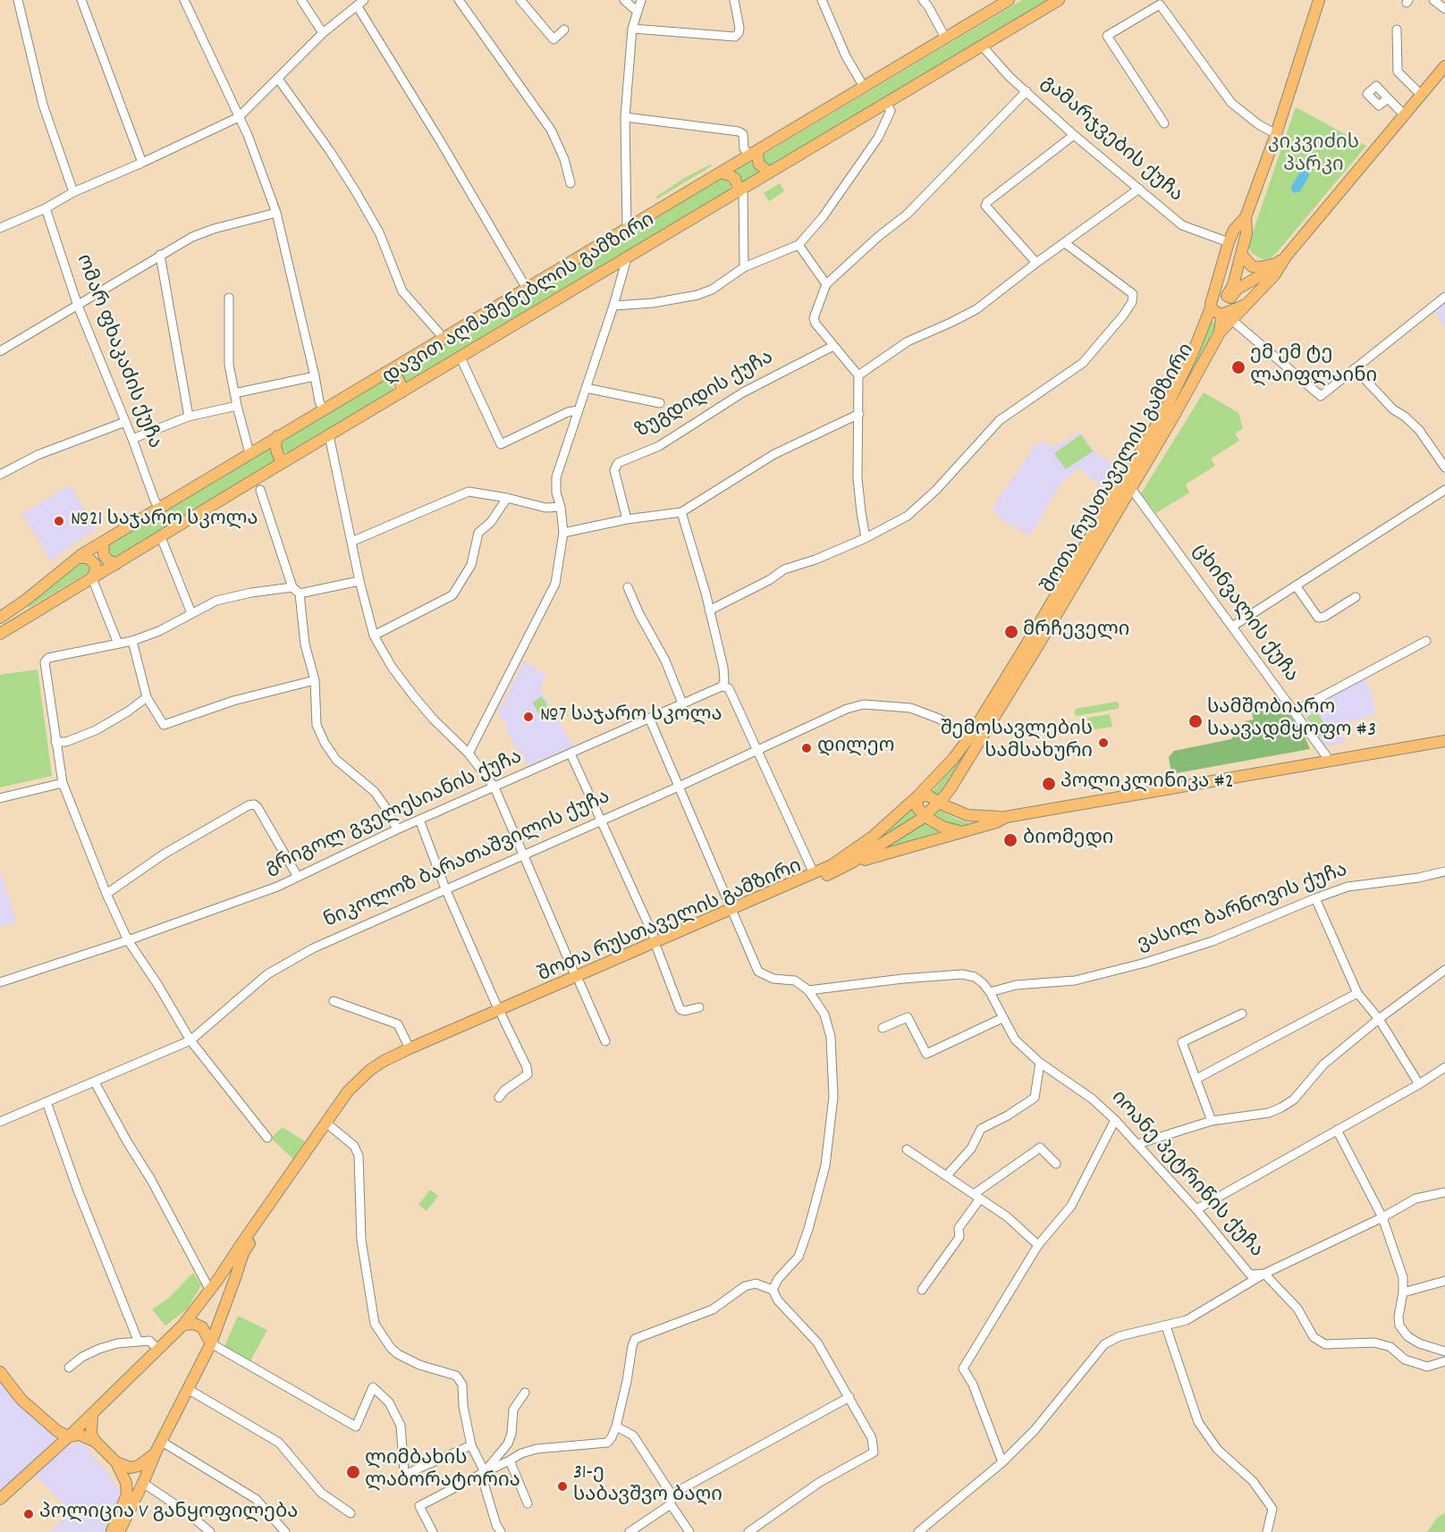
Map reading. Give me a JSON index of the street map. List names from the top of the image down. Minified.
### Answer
{"streets":{"main road":["დავით აღმაშენებლის გამზირი","შოთა რუსთაველის გამზირი"],"street":["გამარჯვების ქუჩა","ომარ ფხაკაძის ქუჩა","ზუგდიდის ქუჩა","ცხინვალის ქუჩა","გრიგოლ გველესიანის ქუჩა","ნიკოლოზ ბარათაშვილის ქუჩა","ვასილ ბარნოვის ქუჩა","იოანე პეტრიწის ქუჩა"]},"crossings":[["გამარჯვების ქუჩა","დავით აღმაშენებლის გამზირი"],["გამარჯვების ქუჩა","შოთა რუსთაველის გამზირი"],["დავით აღმაშენებლის გამზირი","ომარ ფხაკაძის ქუჩა"],["შოთა რუსთაველის გამზირი","ცხინვალის ქუჩა"],["შოთა რუსთაველის გამზირი","ნიკოლოზ ბარათაშვილის ქუჩა"],["ვასილ ბარნოვის ქუჩა","იოანე პეტრიწის ქუჩა"]],"parks":["კიკვიძის პარკი"],"places":["ემ ემ ტე ლაიფლაინი","№21 საჯარო სკოლა","მრჩეველი","№7 საჯარო სკოლა","სამშობიარო საავადმყოფო #3","შემოსავლების სამსახური","დილეო","პოლიკლინიკა #2","ბიომედი","ლიმბახის ლაბორატორია","31-ე საბავშვო ბაღი","პოლიცია V განყოფილება"]}
